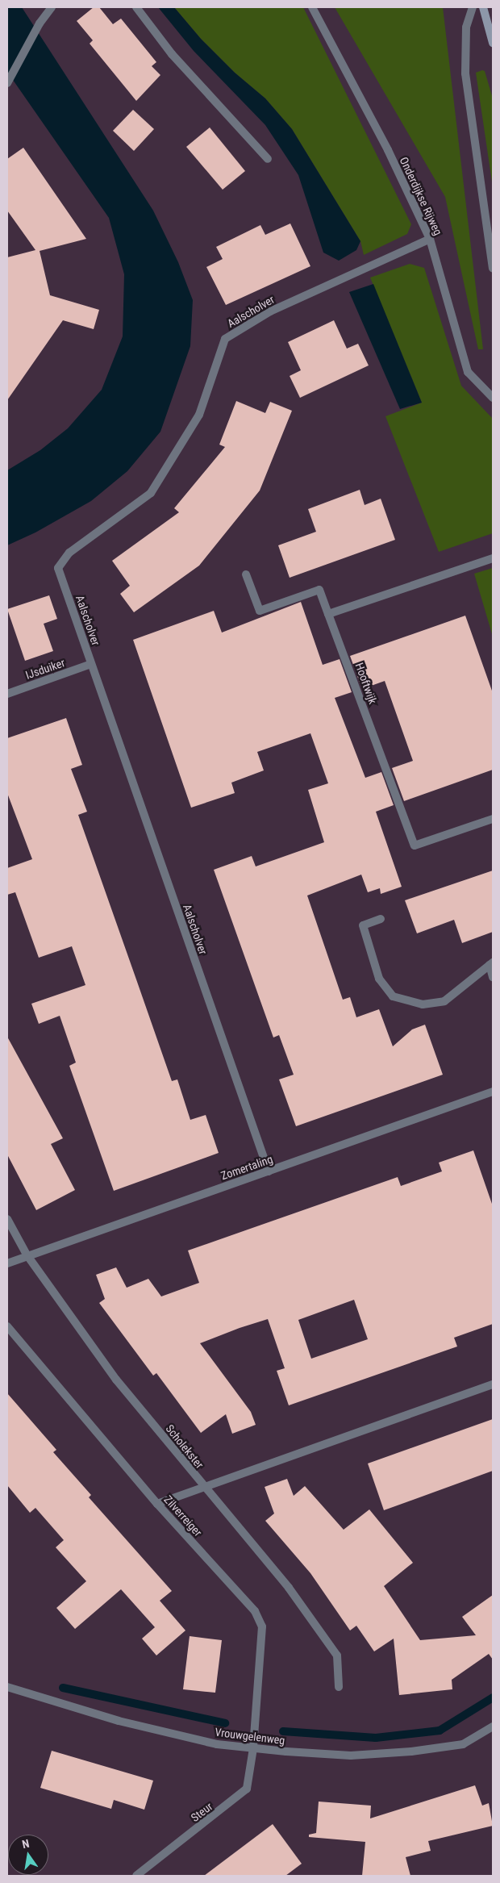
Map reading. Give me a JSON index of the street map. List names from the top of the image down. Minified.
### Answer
{"streets":{"street":["Onderdijkse Rijweg","Aalscholver","IJsduiker","Hooftwijk","Zomertaling","Scholekster","Zilverreiger","Vrouwgelenweg","Steur"]},"crossings":[["Onderdijkse Rijweg","Aalscholver"],["Aalscholver","IJsduiker"],["Aalscholver","Zomertaling"],["Zomertaling","Scholekster"],["Zilverreiger","Vrouwgelenweg"],["Zilverreiger","Steur"],["Vrouwgelenweg","Steur"]],"north":"top"}
